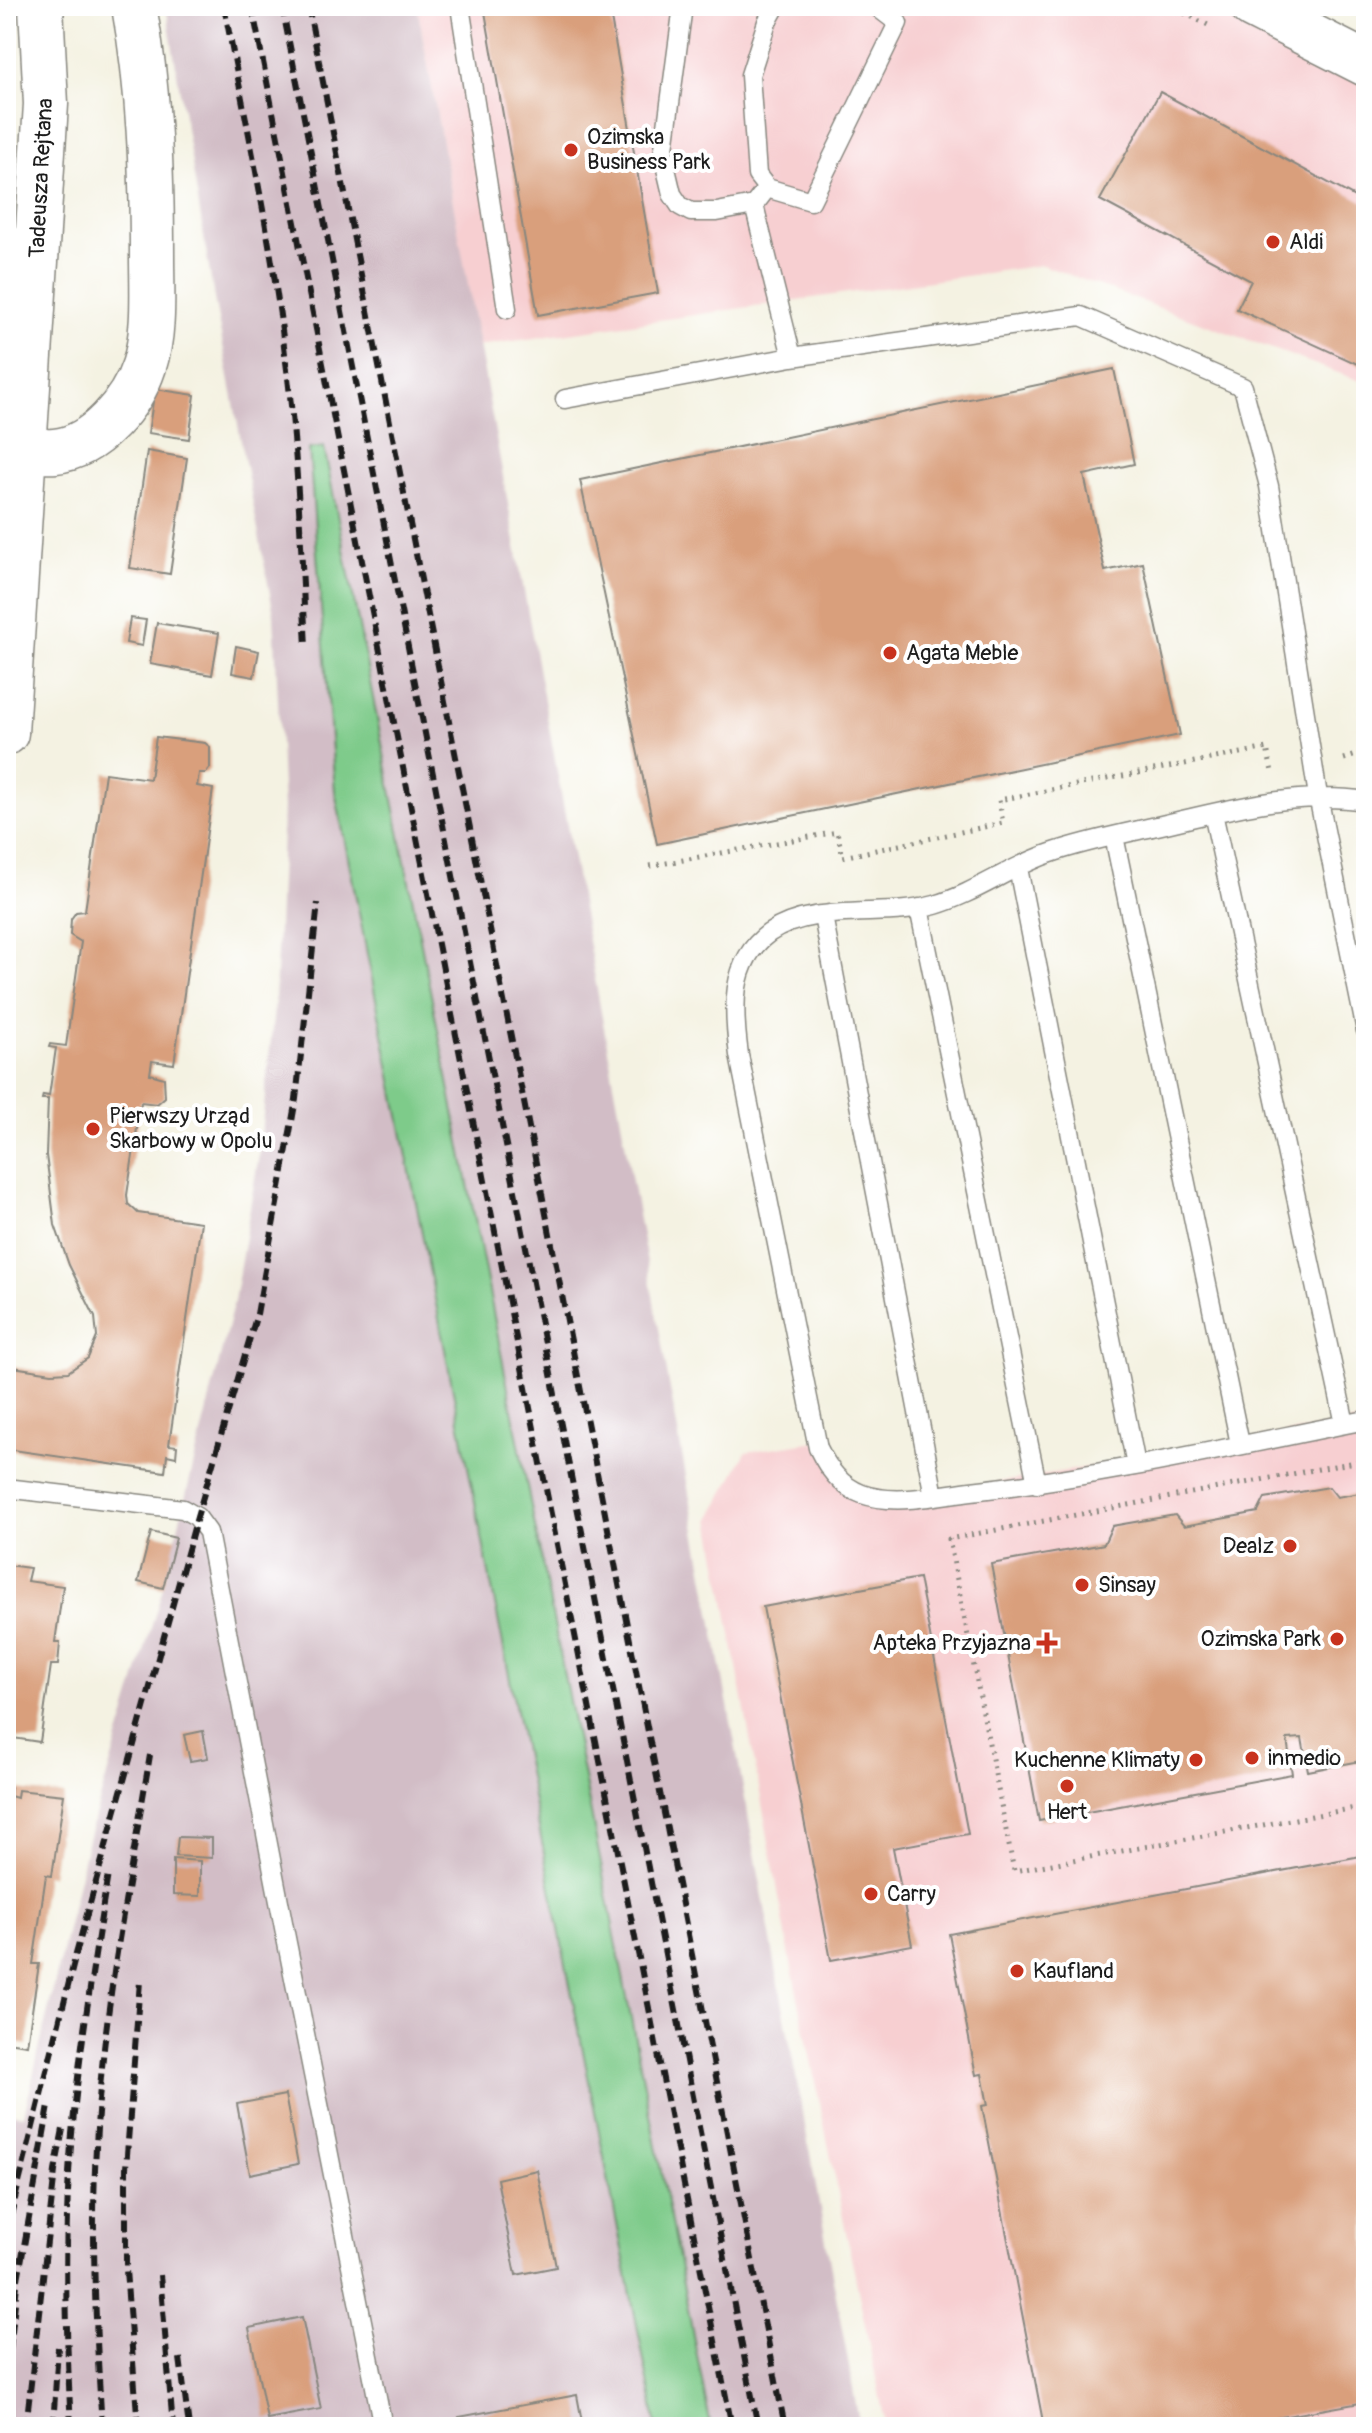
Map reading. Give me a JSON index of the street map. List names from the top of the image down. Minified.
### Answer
{"streets":{"street":["Tadeusza Rejtana"]},"places":{"other":["Ozimska Business Park","Aldi","Agata Meble","Pierwszy Urząd Skarbowy w Opolu","Dealz","Sinsay","Ozimska Park","inmedio","Kuchenne Klimaty","Hert","Carry","Kaufland"],"health":["Apteka Przyjazna"]}}
